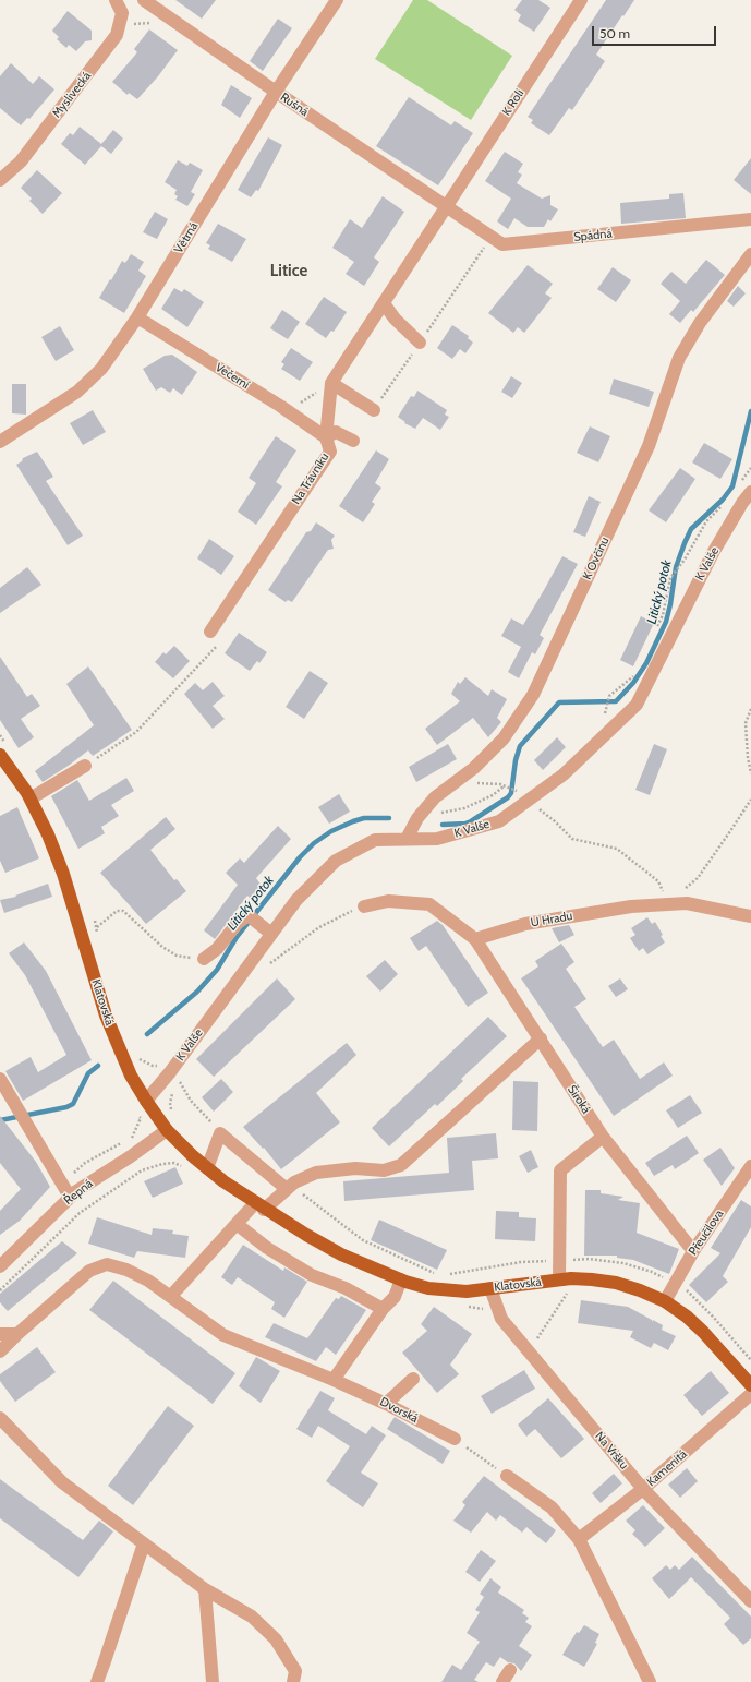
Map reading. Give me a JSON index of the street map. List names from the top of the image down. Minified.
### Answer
{"streets":{"main road":["Klatovská"],"street":["Myslivecká","K Roli","Rušná","Spádná","Větrná","Večerní","Na Trávníku","K Ovčínu","K Valše","U Hradu","Široká","Řepná","Přeučilova","Dvorská","Na Vršku","Kamenitá"]},"crossings":[["K Roli","Rušná"],["K Roli","Spádná"],["K Roli","Na Trávníku"],["Rušná","Spádná"],["Rušná","Větrná"],["Rušná","Na Trávníku"],["Spádná","Na Trávníku"],["Větrná","Večerní"],["Večerní","Na Trávníku"],["K Ovčínu","K Valše"],["K Valše","Klatovská"],["U Hradu","Široká"],["Klatovská","Řepná"],["Klatovská","Přeučilova"],["Klatovská","Na Vršku"],["Široká","Přeučilova"],["Na Vršku","Kamenitá"]],"districts":["Litice"],"water":["Litický potok"],"scale_bar":"50 m"}
